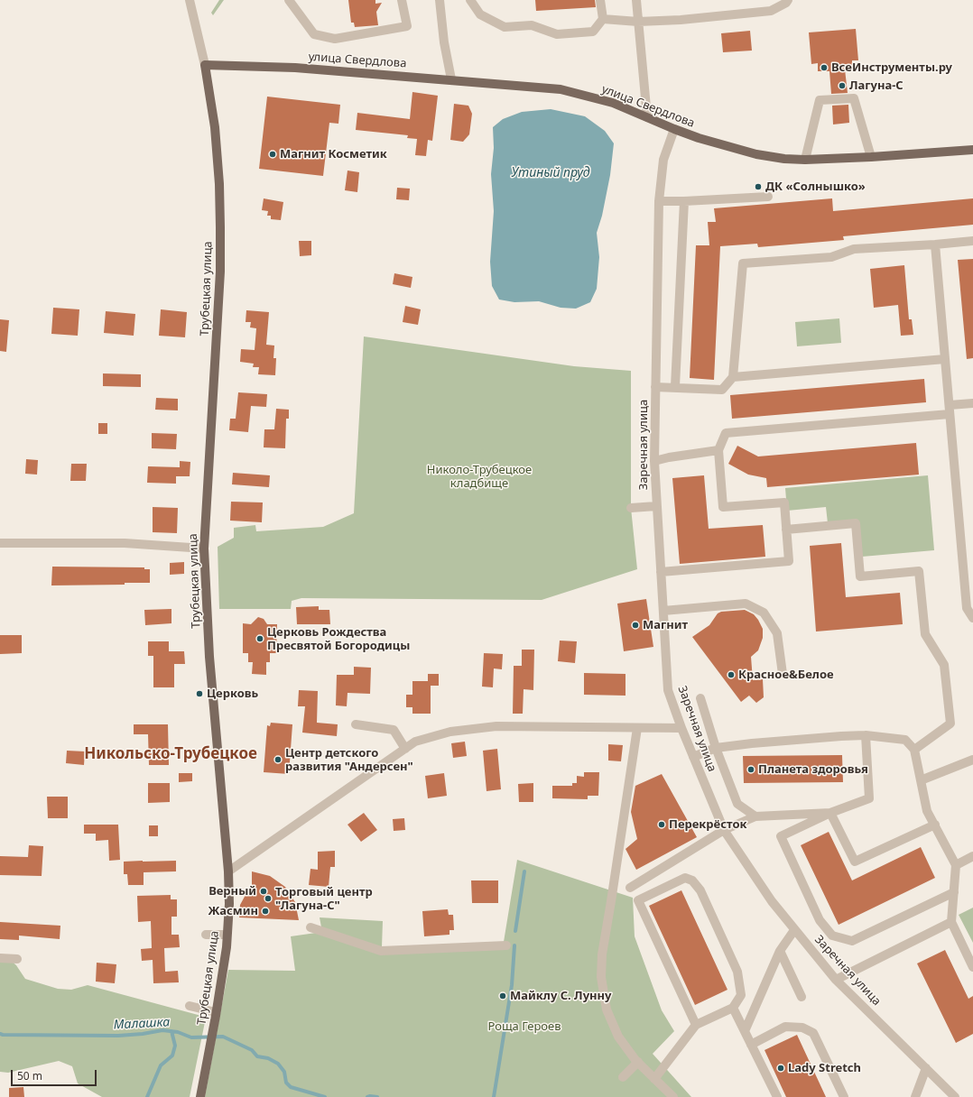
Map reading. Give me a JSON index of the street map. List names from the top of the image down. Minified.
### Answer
{"streets":{"main road":["улица Свердлова","Трубецкая улица"],"street":["Заречная улица"]},"crossings":[["улица Свердлова","Трубецкая улица"],["улица Свердлова","Заречная улица"]],"districts":["Никольско-Трубецкое"],"water":["Утиный пруд","Малашка"],"parks":["Николо-Трубецкое кладбище","Роща Героев"],"places":["ВсеИнструменты.ру","Лагуна-С","Магнит Косметик","ДК «Солнышко»","Магнит","Церковь Рождества Пресвятой Богородицы","Красное&Белое","Церковь","Центр детского развития \"Андерсен\"","Планета здоровья","Перекрёсток","Верный","Торговый центр \"Лагуна-С\"","Жасмин","Майклу С. Лунну","Lady Stretch"],"scale_bar":"50 m"}
